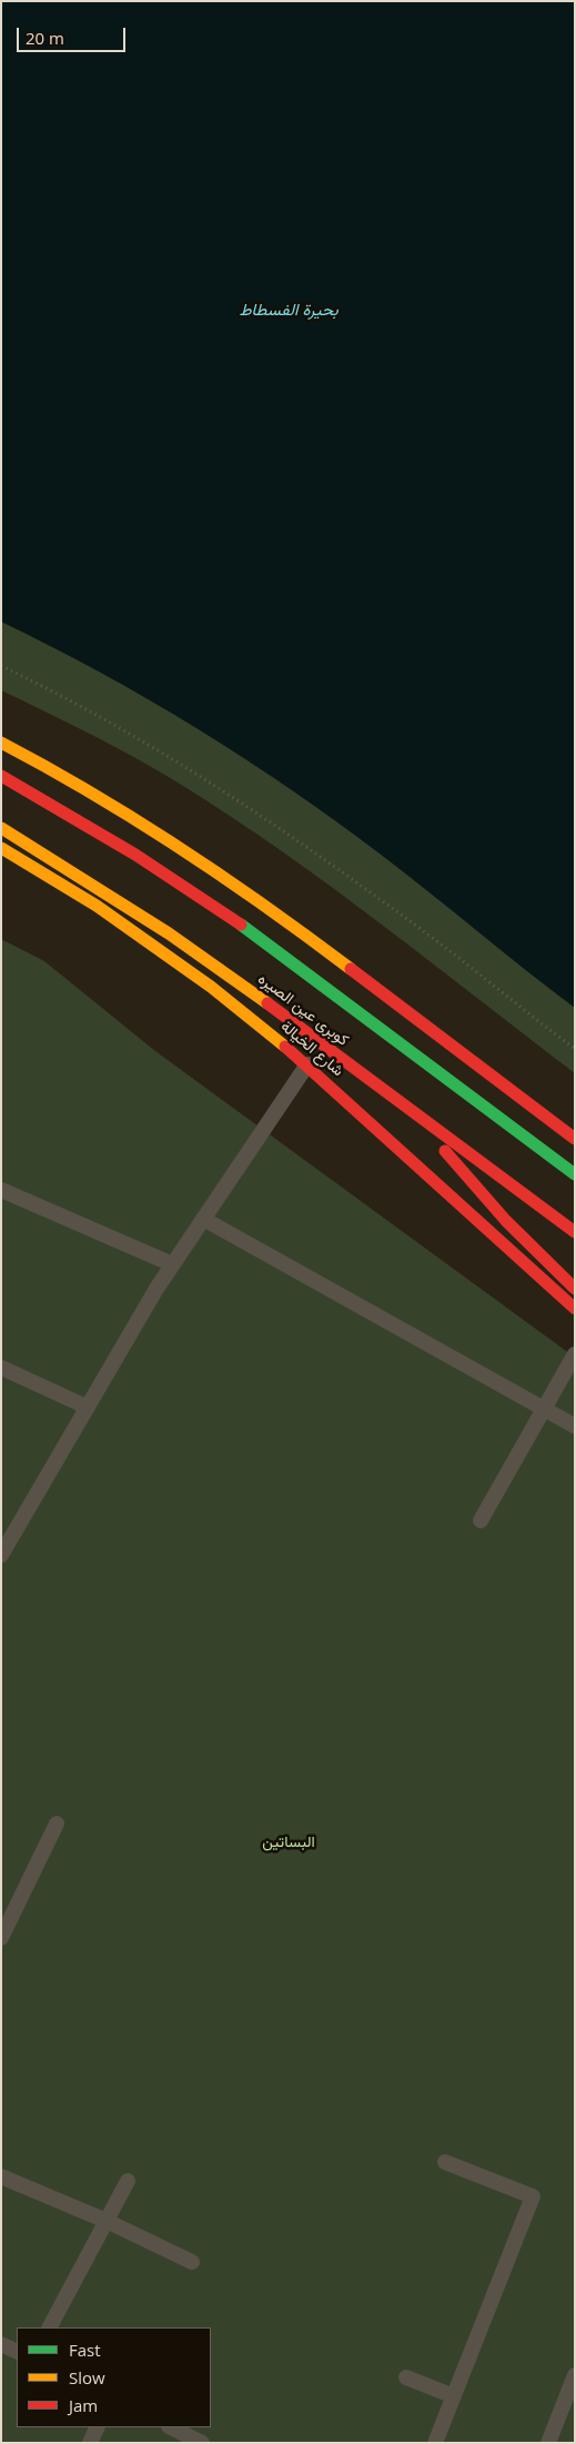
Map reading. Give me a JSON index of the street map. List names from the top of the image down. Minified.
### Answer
{"streets":{"main road":["كوبرى عين الصيره","شارع الخيالة"]},"water":["بحيرة الفسطاط"],"parks":["البساتين"],"legend":["Fast","Slow","Jam"],"scale_bar":"20 m"}
